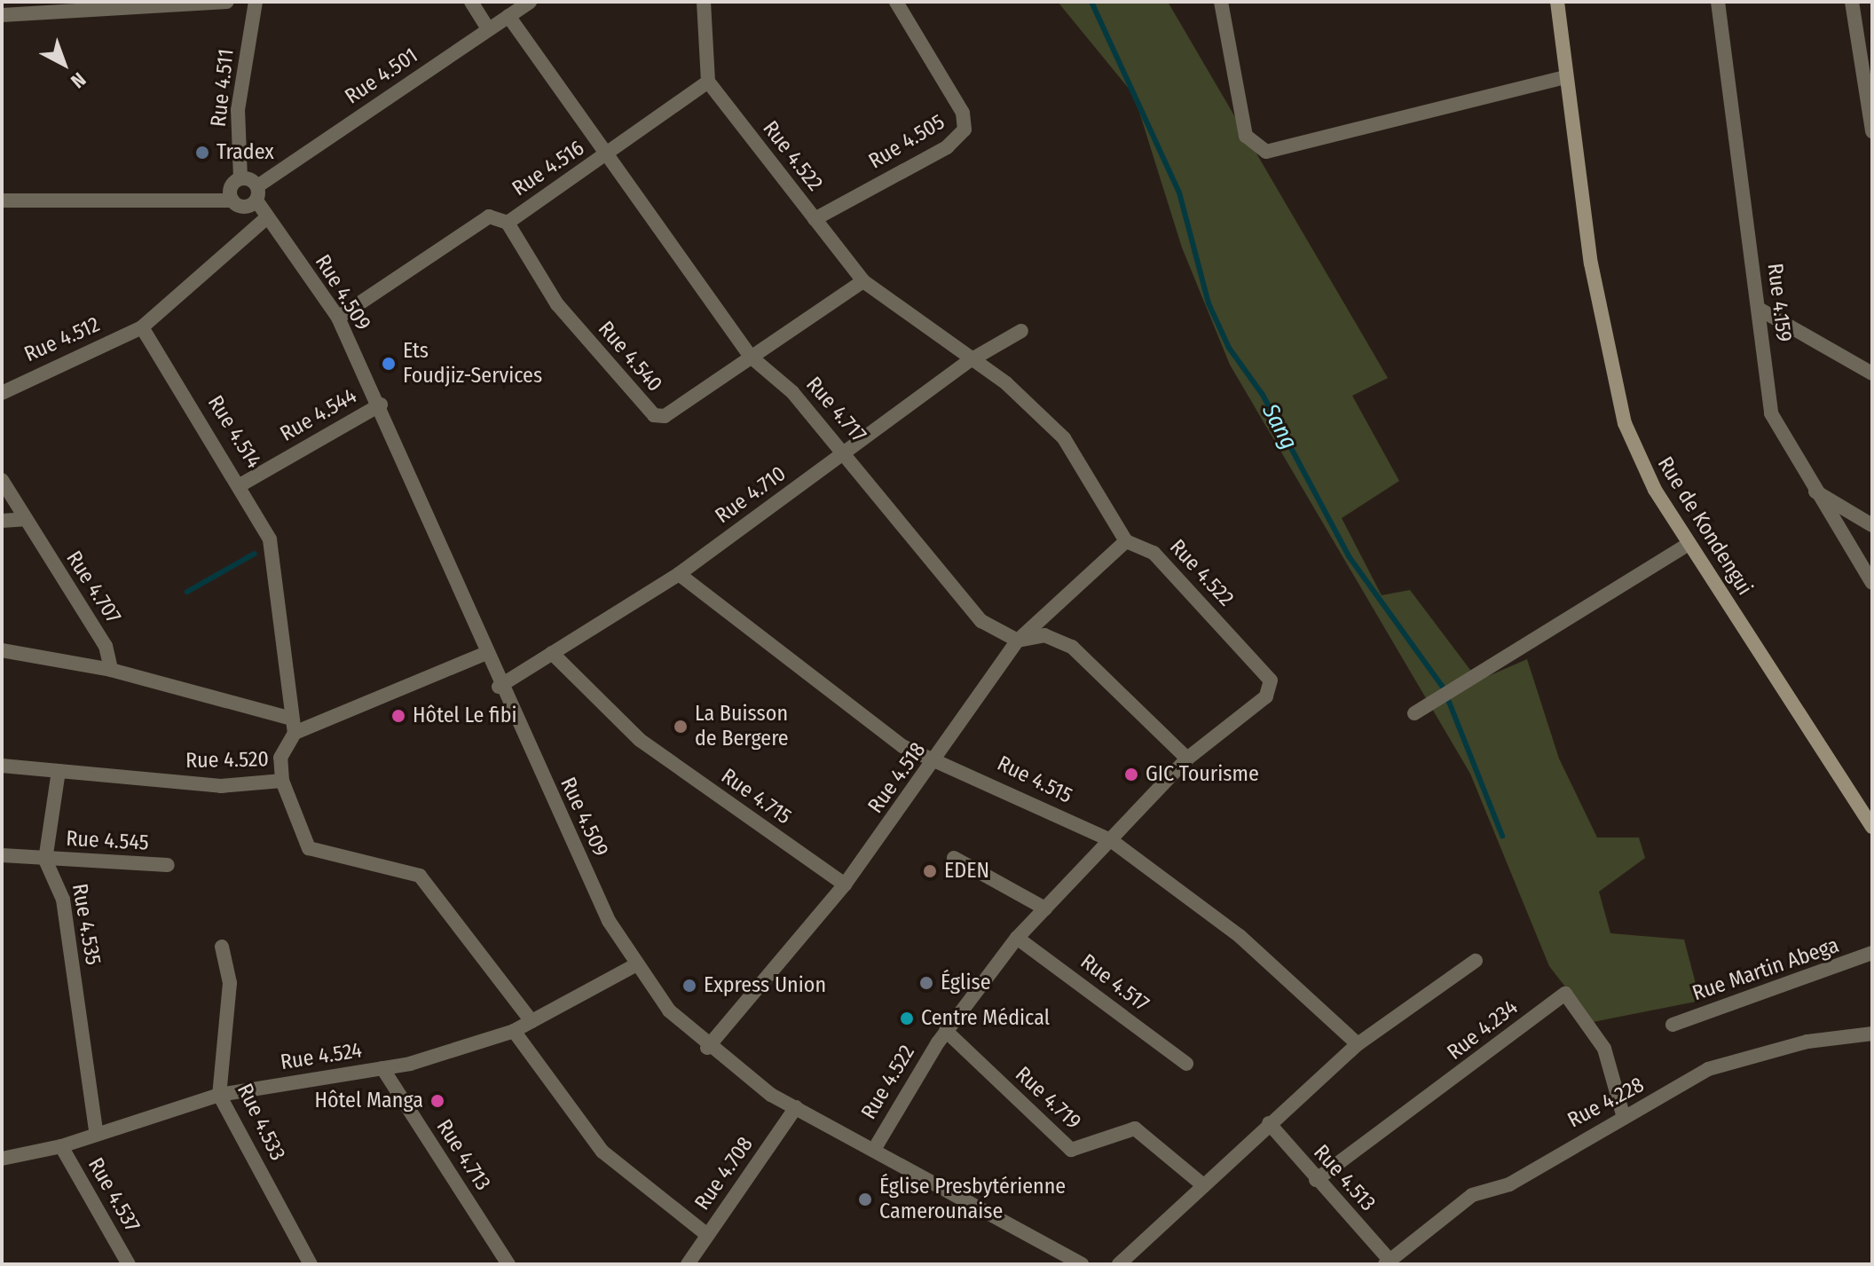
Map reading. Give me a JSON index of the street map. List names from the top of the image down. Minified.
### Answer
{"streets":{"main road":["Rue de Kondengui"],"street":["Rue 4.501","Rue 4.511","Rue 4.505","Rue 4.522","Rue 4.516","Rue 4.509","Rue 4.159","Rue 4.512","Rue 4.540","Rue 4.717","Rue 4.544","Rue 4.514","Rue 4.710","Rue 4.707","Rue 4.520","Rue 4.518","Rue 4.515","Rue 4.715","Rue 4.545","Rue 4.535","Rue Martin Abega","Rue 4.517","Rue 4.234","Rue 4.524","Rue 4.719","Rue 4.228","Rue 4.533","Rue 4.713","Rue 4.708","Rue 4.513","Rue 4.537"]},"crossings":[["Rue 4.501","Rue 4.509"],["Rue 4.501","Rue 4.717"],["Rue 4.505","Rue 4.522"],["Rue 4.522","Rue 4.516"],["Rue 4.522","Rue 4.509"],["Rue 4.522","Rue 4.540"],["Rue 4.522","Rue 4.710"],["Rue 4.522","Rue 4.518"],["Rue 4.522","Rue 4.515"],["Rue 4.522","Rue 4.517"],["Rue 4.522","Rue 4.719"],["Rue 4.516","Rue 4.509"],["Rue 4.516","Rue 4.540"],["Rue 4.516","Rue 4.717"],["Rue 4.509","Rue 4.544"],["Rue 4.509","Rue 4.710"],["Rue 4.509","Rue 4.520"],["Rue 4.509","Rue 4.518"],["Rue 4.509","Rue 4.524"],["Rue 4.509","Rue 4.708"],["Rue 4.512","Rue 4.514"],["Rue 4.540","Rue 4.717"],["Rue 4.717","Rue 4.710"],["Rue 4.717","Rue 4.518"],["Rue 4.544","Rue 4.514"],["Rue 4.514","Rue 4.520"],["Rue 4.710","Rue 4.515"],["Rue 4.710","Rue 4.715"],["Rue 4.518","Rue 4.515"],["Rue 4.518","Rue 4.715"],["Rue 4.545","Rue 4.535"],["Rue 4.535","Rue 4.524"],["Rue 4.234","Rue 4.228"],["Rue 4.234","Rue 4.513"],["Rue 4.524","Rue 4.533"],["Rue 4.524","Rue 4.713"],["Rue 4.524","Rue 4.537"],["Rue 4.228","Rue 4.513"]],"water":["Sang"],"places":["Tradex","Ets Foudjiz-Services","Hôtel Le fibi","La Buisson de Bergere","GIC Tourisme","EDEN","Église","Express Union","Centre Médical","Hôtel Manga","Église Presbytérienne Camerounaise"],"north":"bottom right"}
